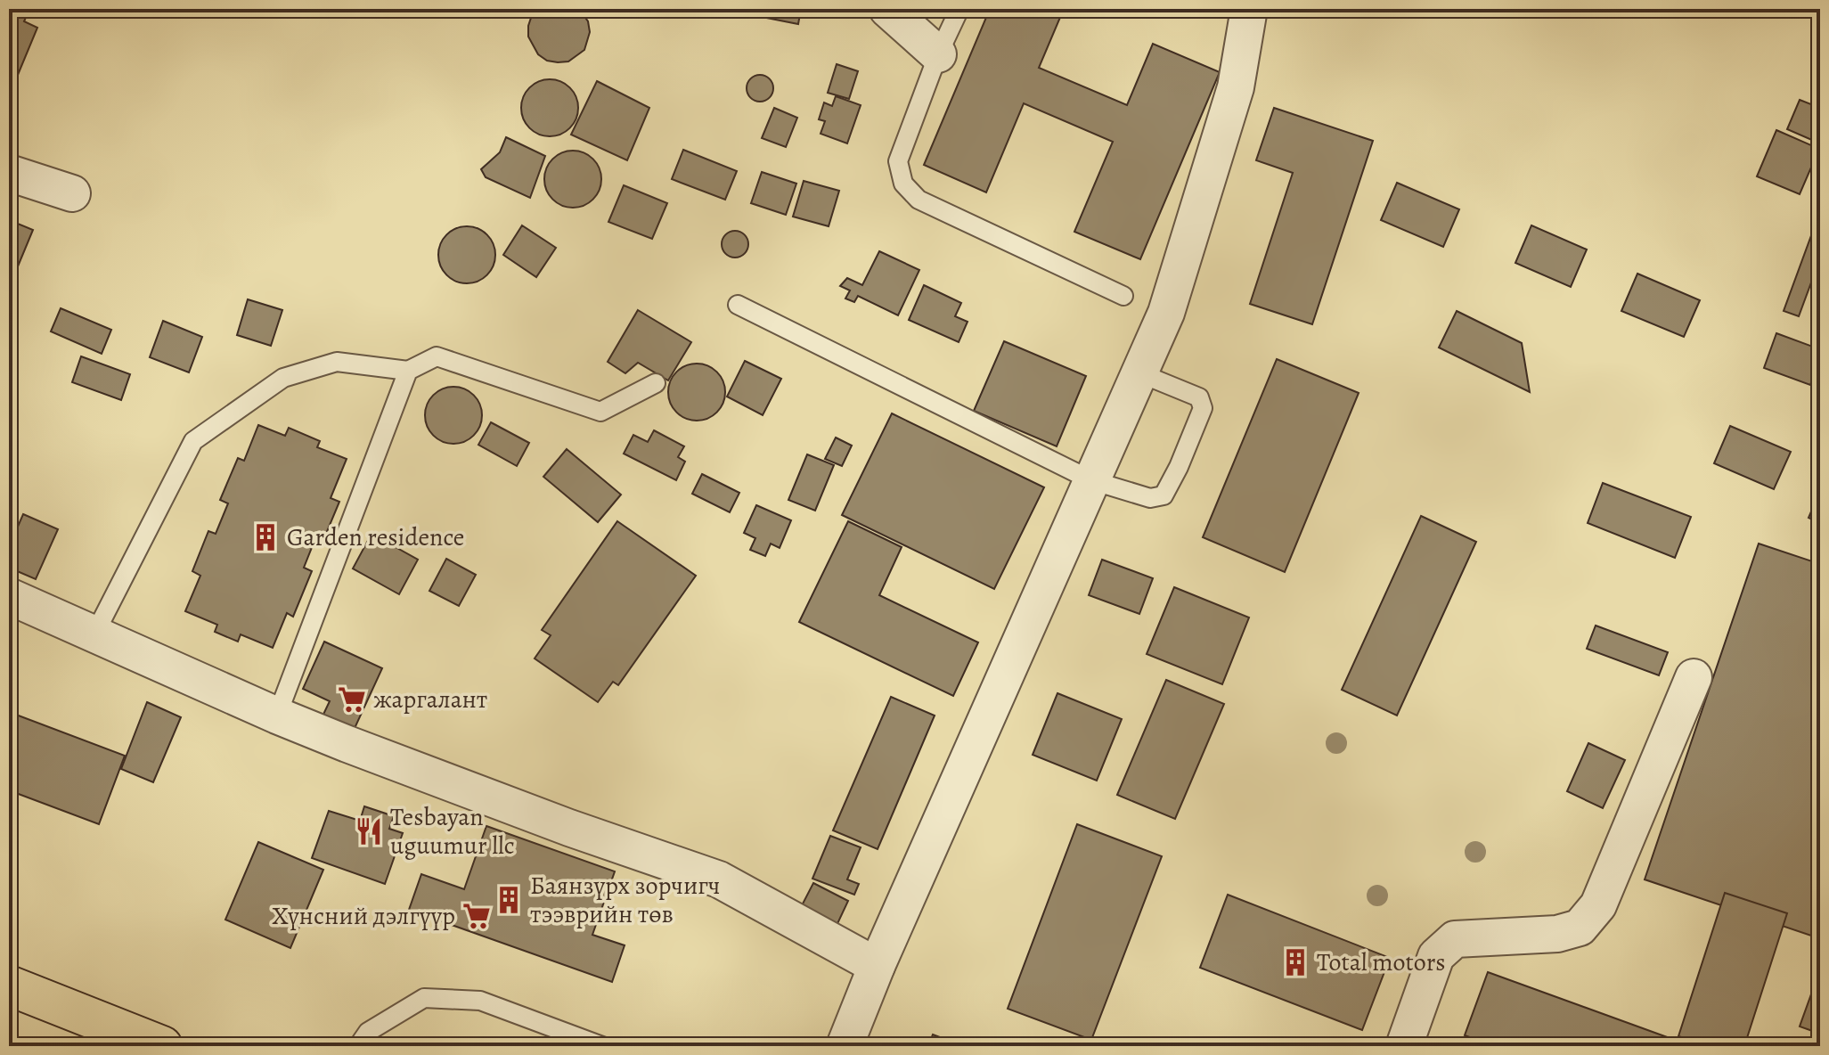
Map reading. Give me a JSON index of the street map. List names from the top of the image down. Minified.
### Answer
{"places":{"building":["Garden residence","Баянзүрх зорчигч тээврийн төв","Total motors"],"supermarket":["жаргалант","Хүнсний дэлгүүр"],"restaurant":["Tesbayan uguumur llc"]}}
